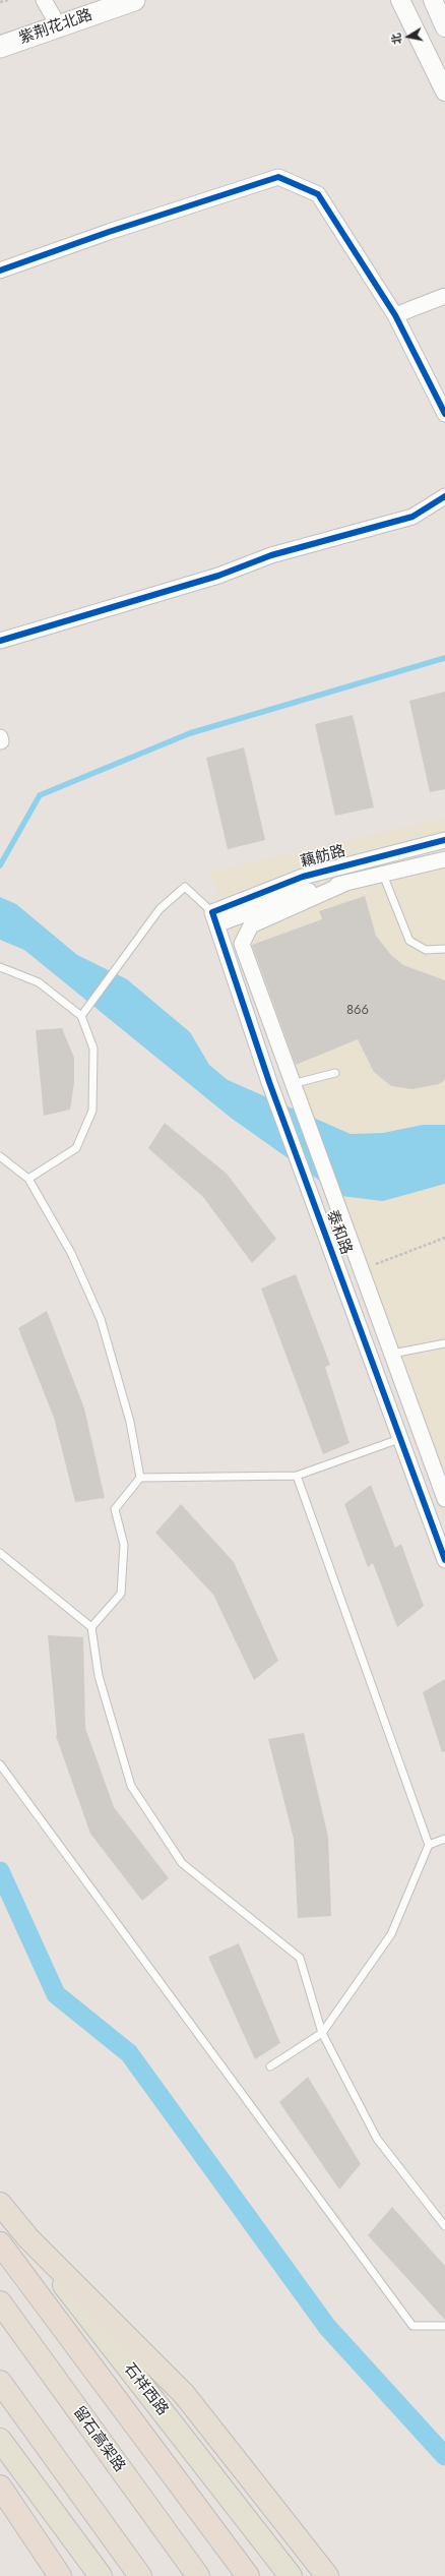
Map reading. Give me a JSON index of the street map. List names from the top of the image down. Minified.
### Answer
{"streets":{"highway":["石祥西路","留石高架路"],"main road":["紫荆花北路"],"street":["藕舫路","泰和路"]},"crossings":[["藕舫路","泰和路"]],"house_numbers":["866"],"north":"left"}
